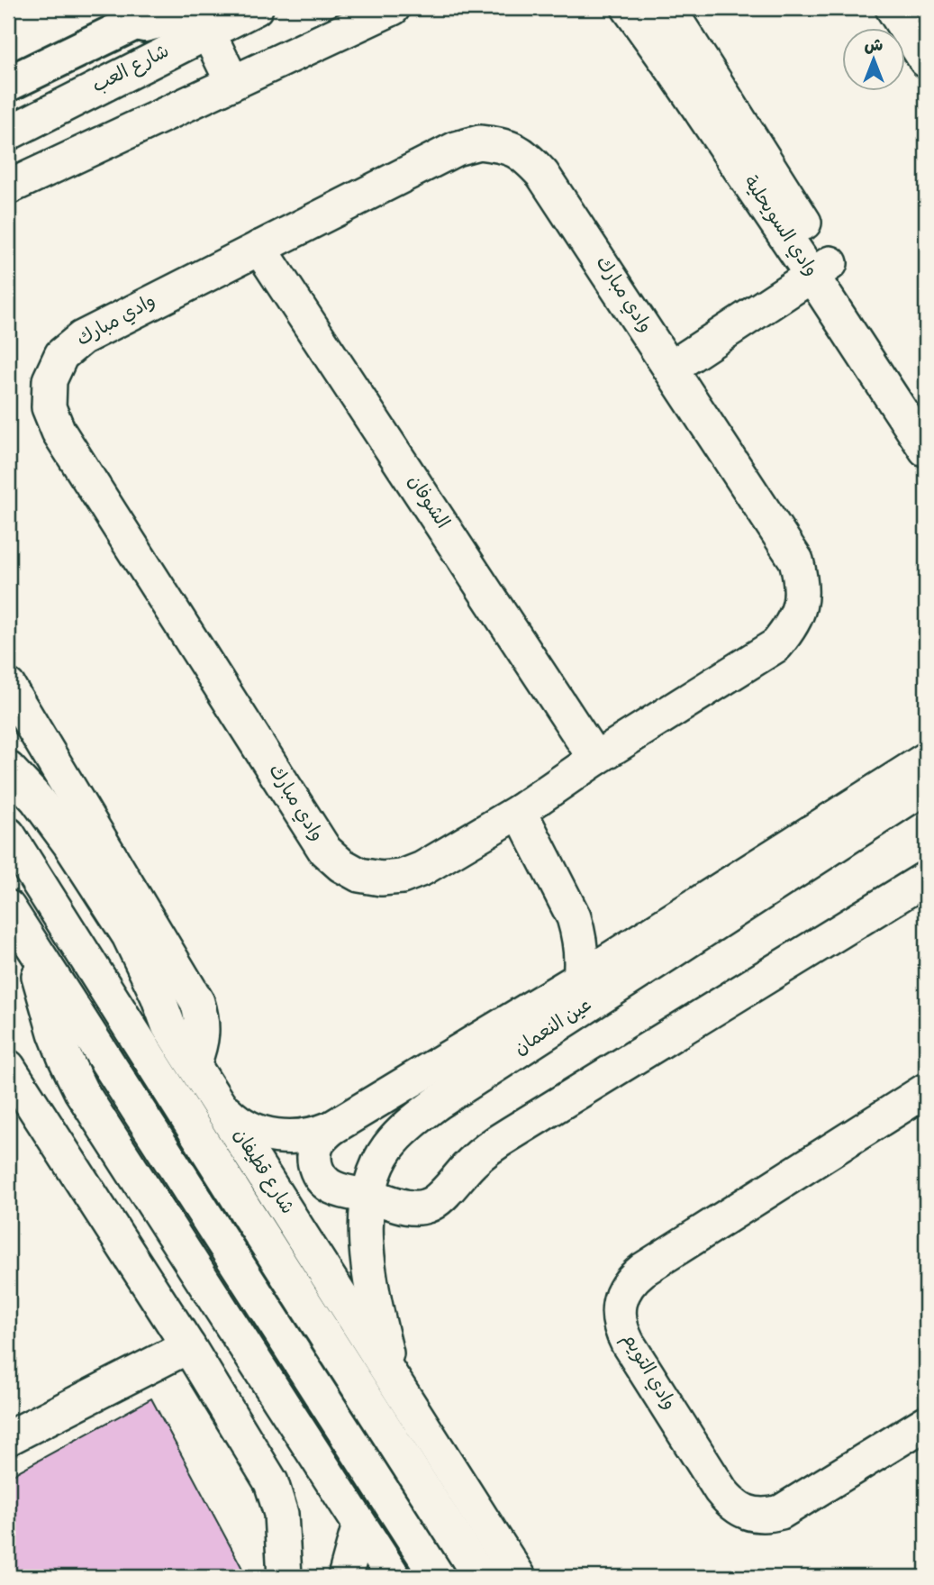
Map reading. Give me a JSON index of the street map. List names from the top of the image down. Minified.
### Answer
{"streets":{"street":["شارع العب","وادي السويحلية","وادي مبارك","الشوفان","عين النعمان","شارع قطيفان","وادي التويم"]},"crossings":[["وادي مبارك","الشوفان"],["عين النعمان","شارع قطيفان"]],"north":"top"}
